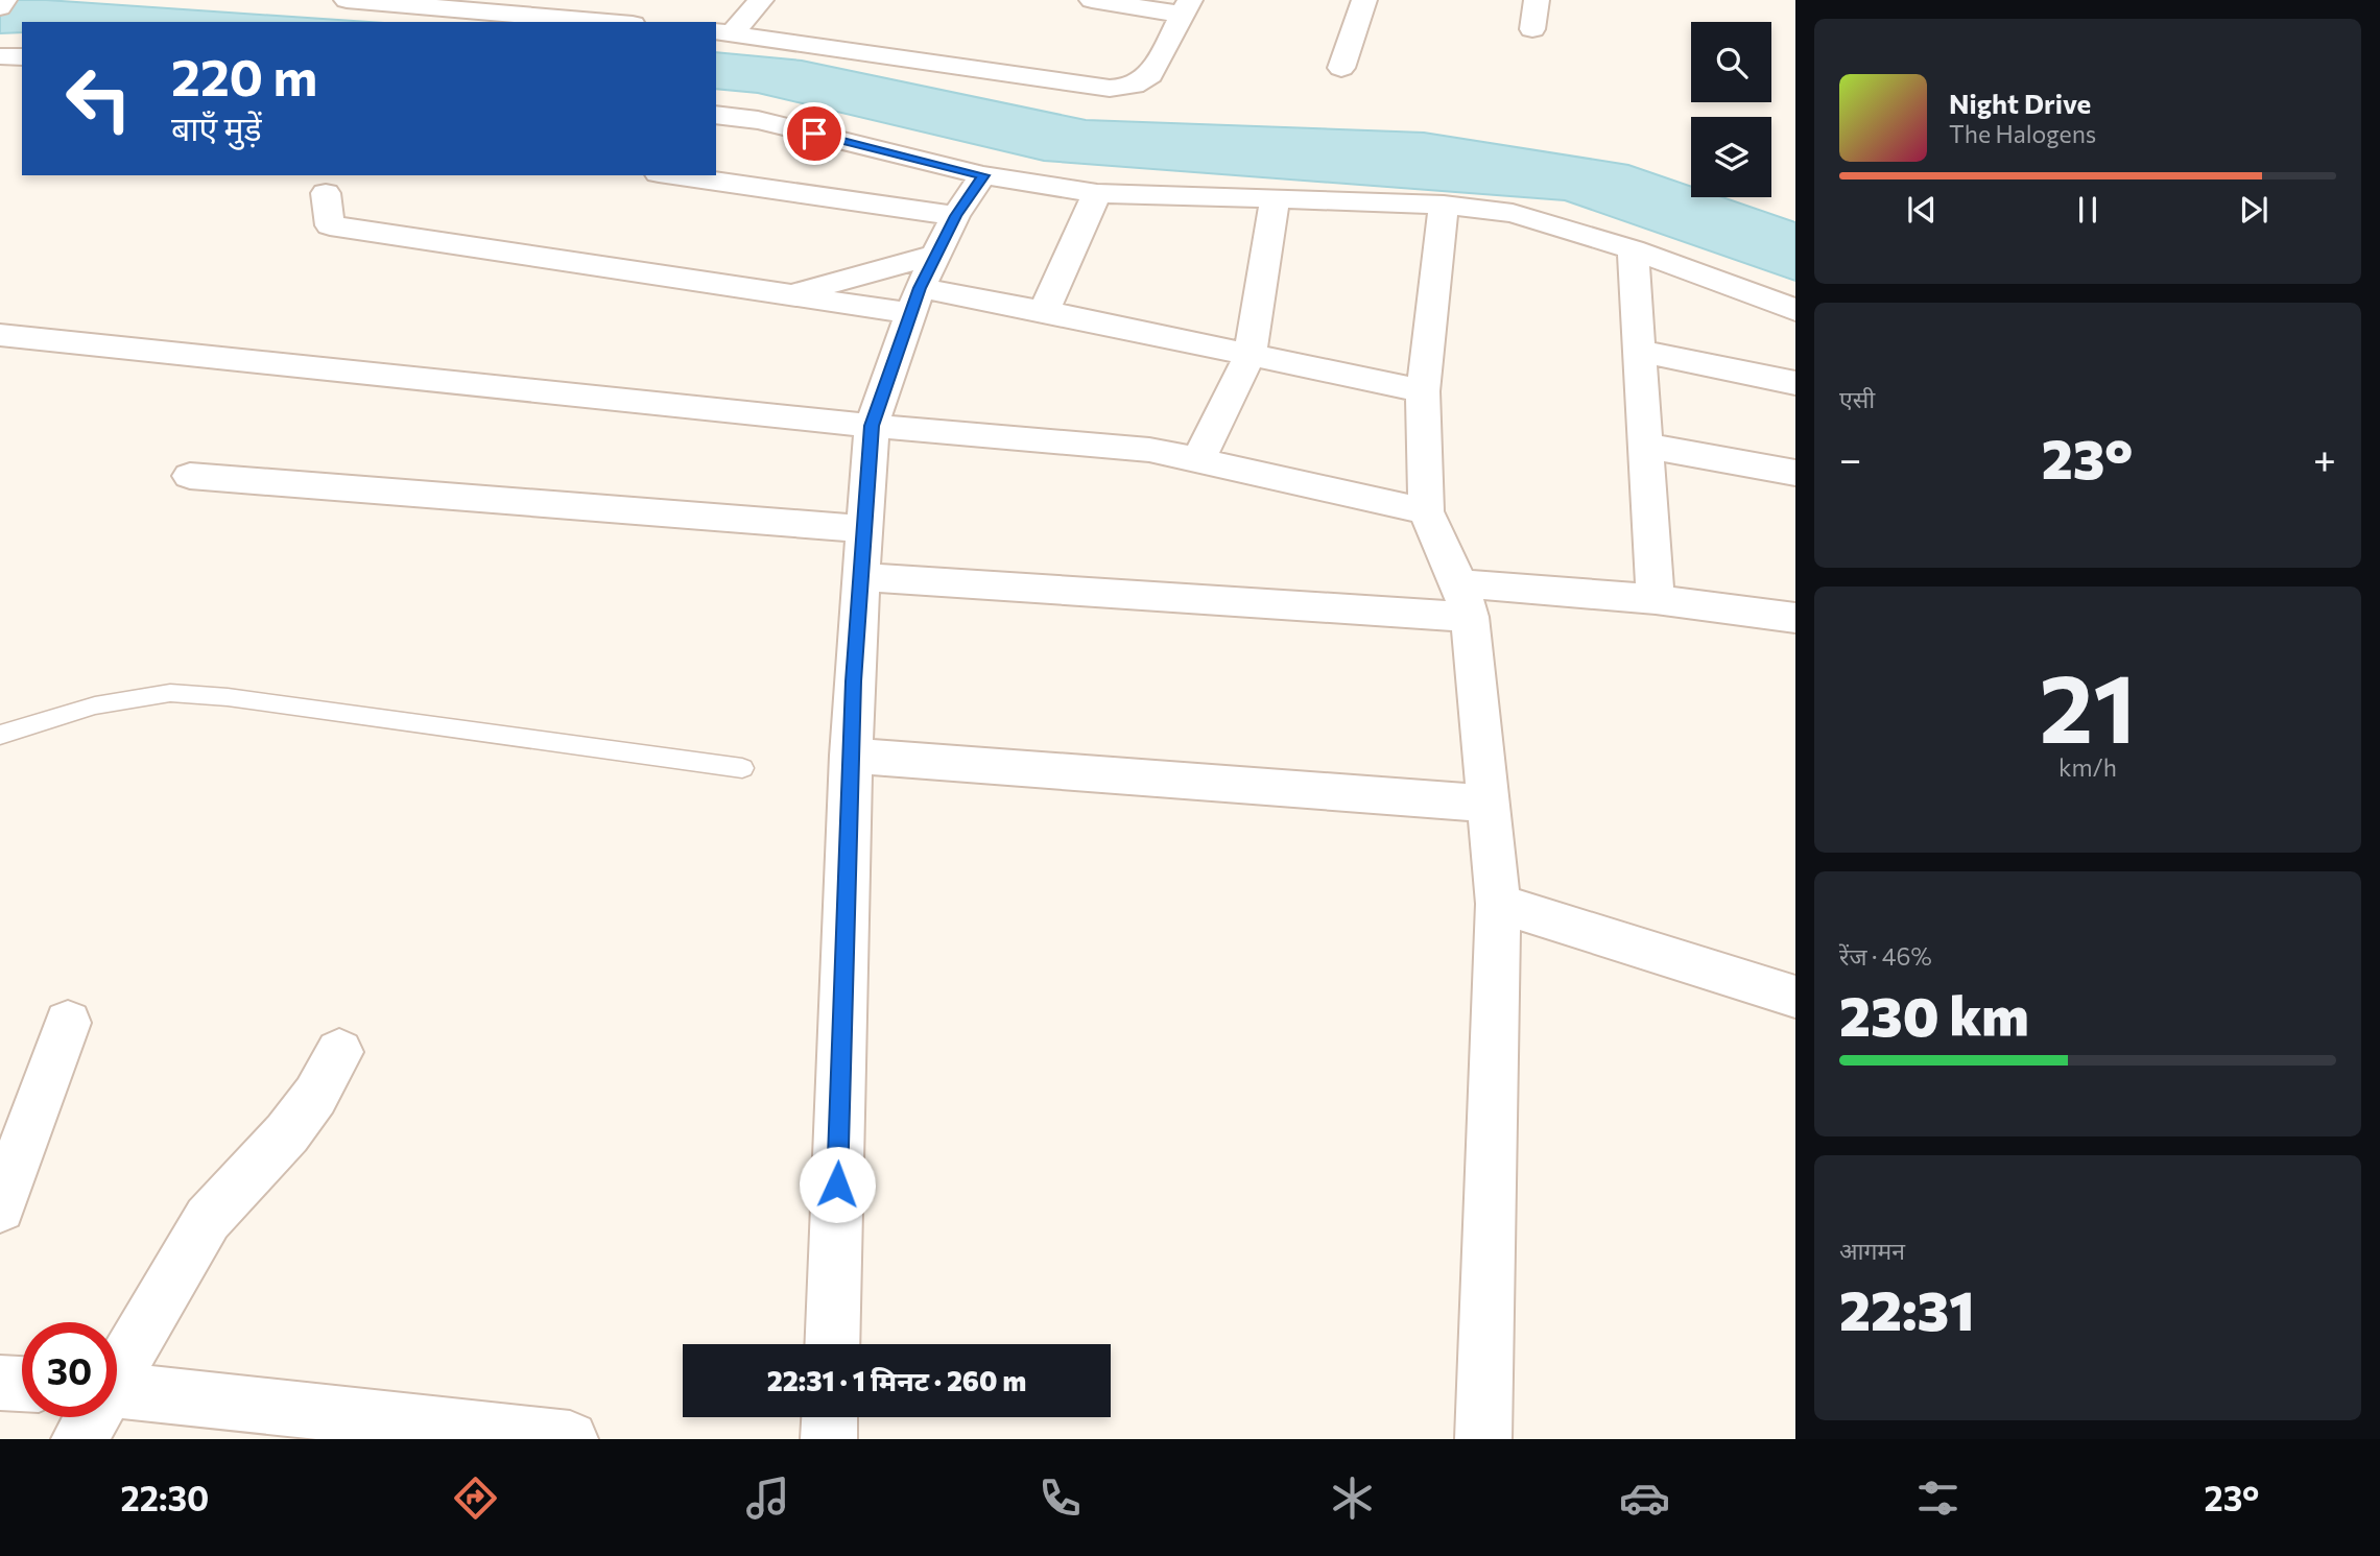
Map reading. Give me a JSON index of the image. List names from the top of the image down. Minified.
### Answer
{"page":{"turn":["220 m","बाएँ मुड़ें"],"song":["Night Drive","The Halogens"],"tile":["एसी",["21","km/h"],["रेंज · 46%","230 km"],["आगमन","22:31"]],"heat":["−","23°","+"],"limit":"30","trip":"22:31 · 1 मिनट · 260 m","tabs":["22:30","23°"]}}
